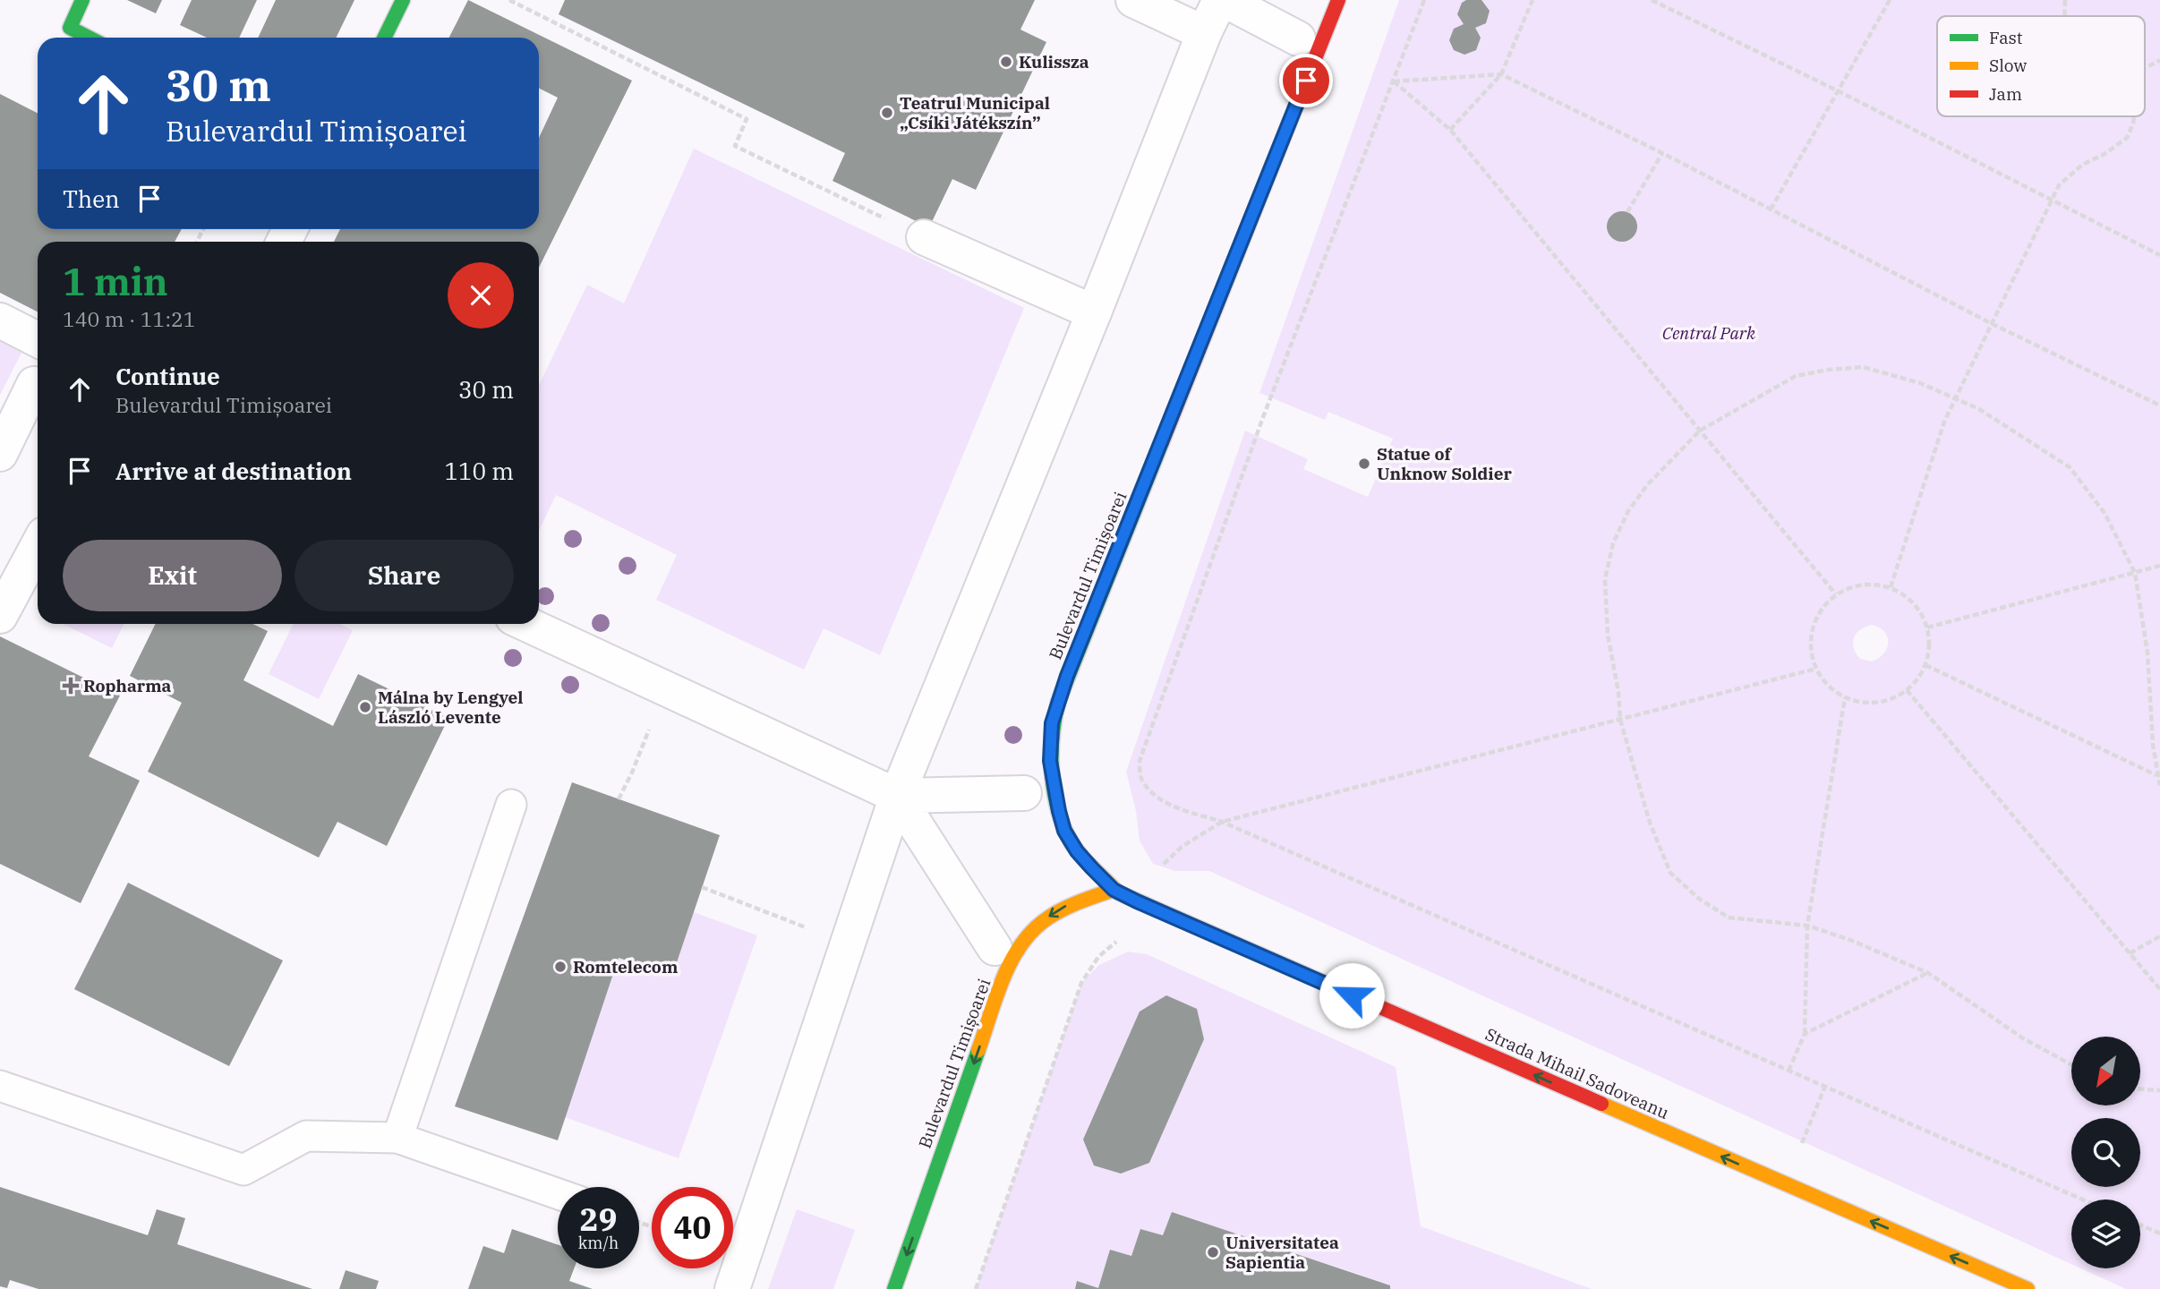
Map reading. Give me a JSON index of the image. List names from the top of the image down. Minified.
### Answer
{"streets":{"street":["Bulevardul Timișoarei","Strada Mihail Sadoveanu"]},"crossings":[["Bulevardul Timișoarei","Strada Mihail Sadoveanu"]],"one_way":["Strada Mihail Sadoveanu"],"parks":["Central Park"],"places":{"other":["Kulissza","Teatrul Municipal „Csíki Játékszín”","Statue of Unknow Soldier","Málna by Lengyel László Levente","Romtelecom","Universitatea Sapientia"],"health":["Ropharma"]},"legend":["Fast","Slow","Jam"],"north":"bottom left","page":{"turn":["30 m","Bulevardul Timișoarei"],"then":"Then","heading":["1 min","140 m · 11:21"],"list":[{"name":"Continue","note":"Bulevardul Timișoarei","value":"30 m"},{"name":"Arrive at destination","value":"110 m"}],"buttons":["Exit","Share"],"speed":"29 km/h","limit":"40"}}
